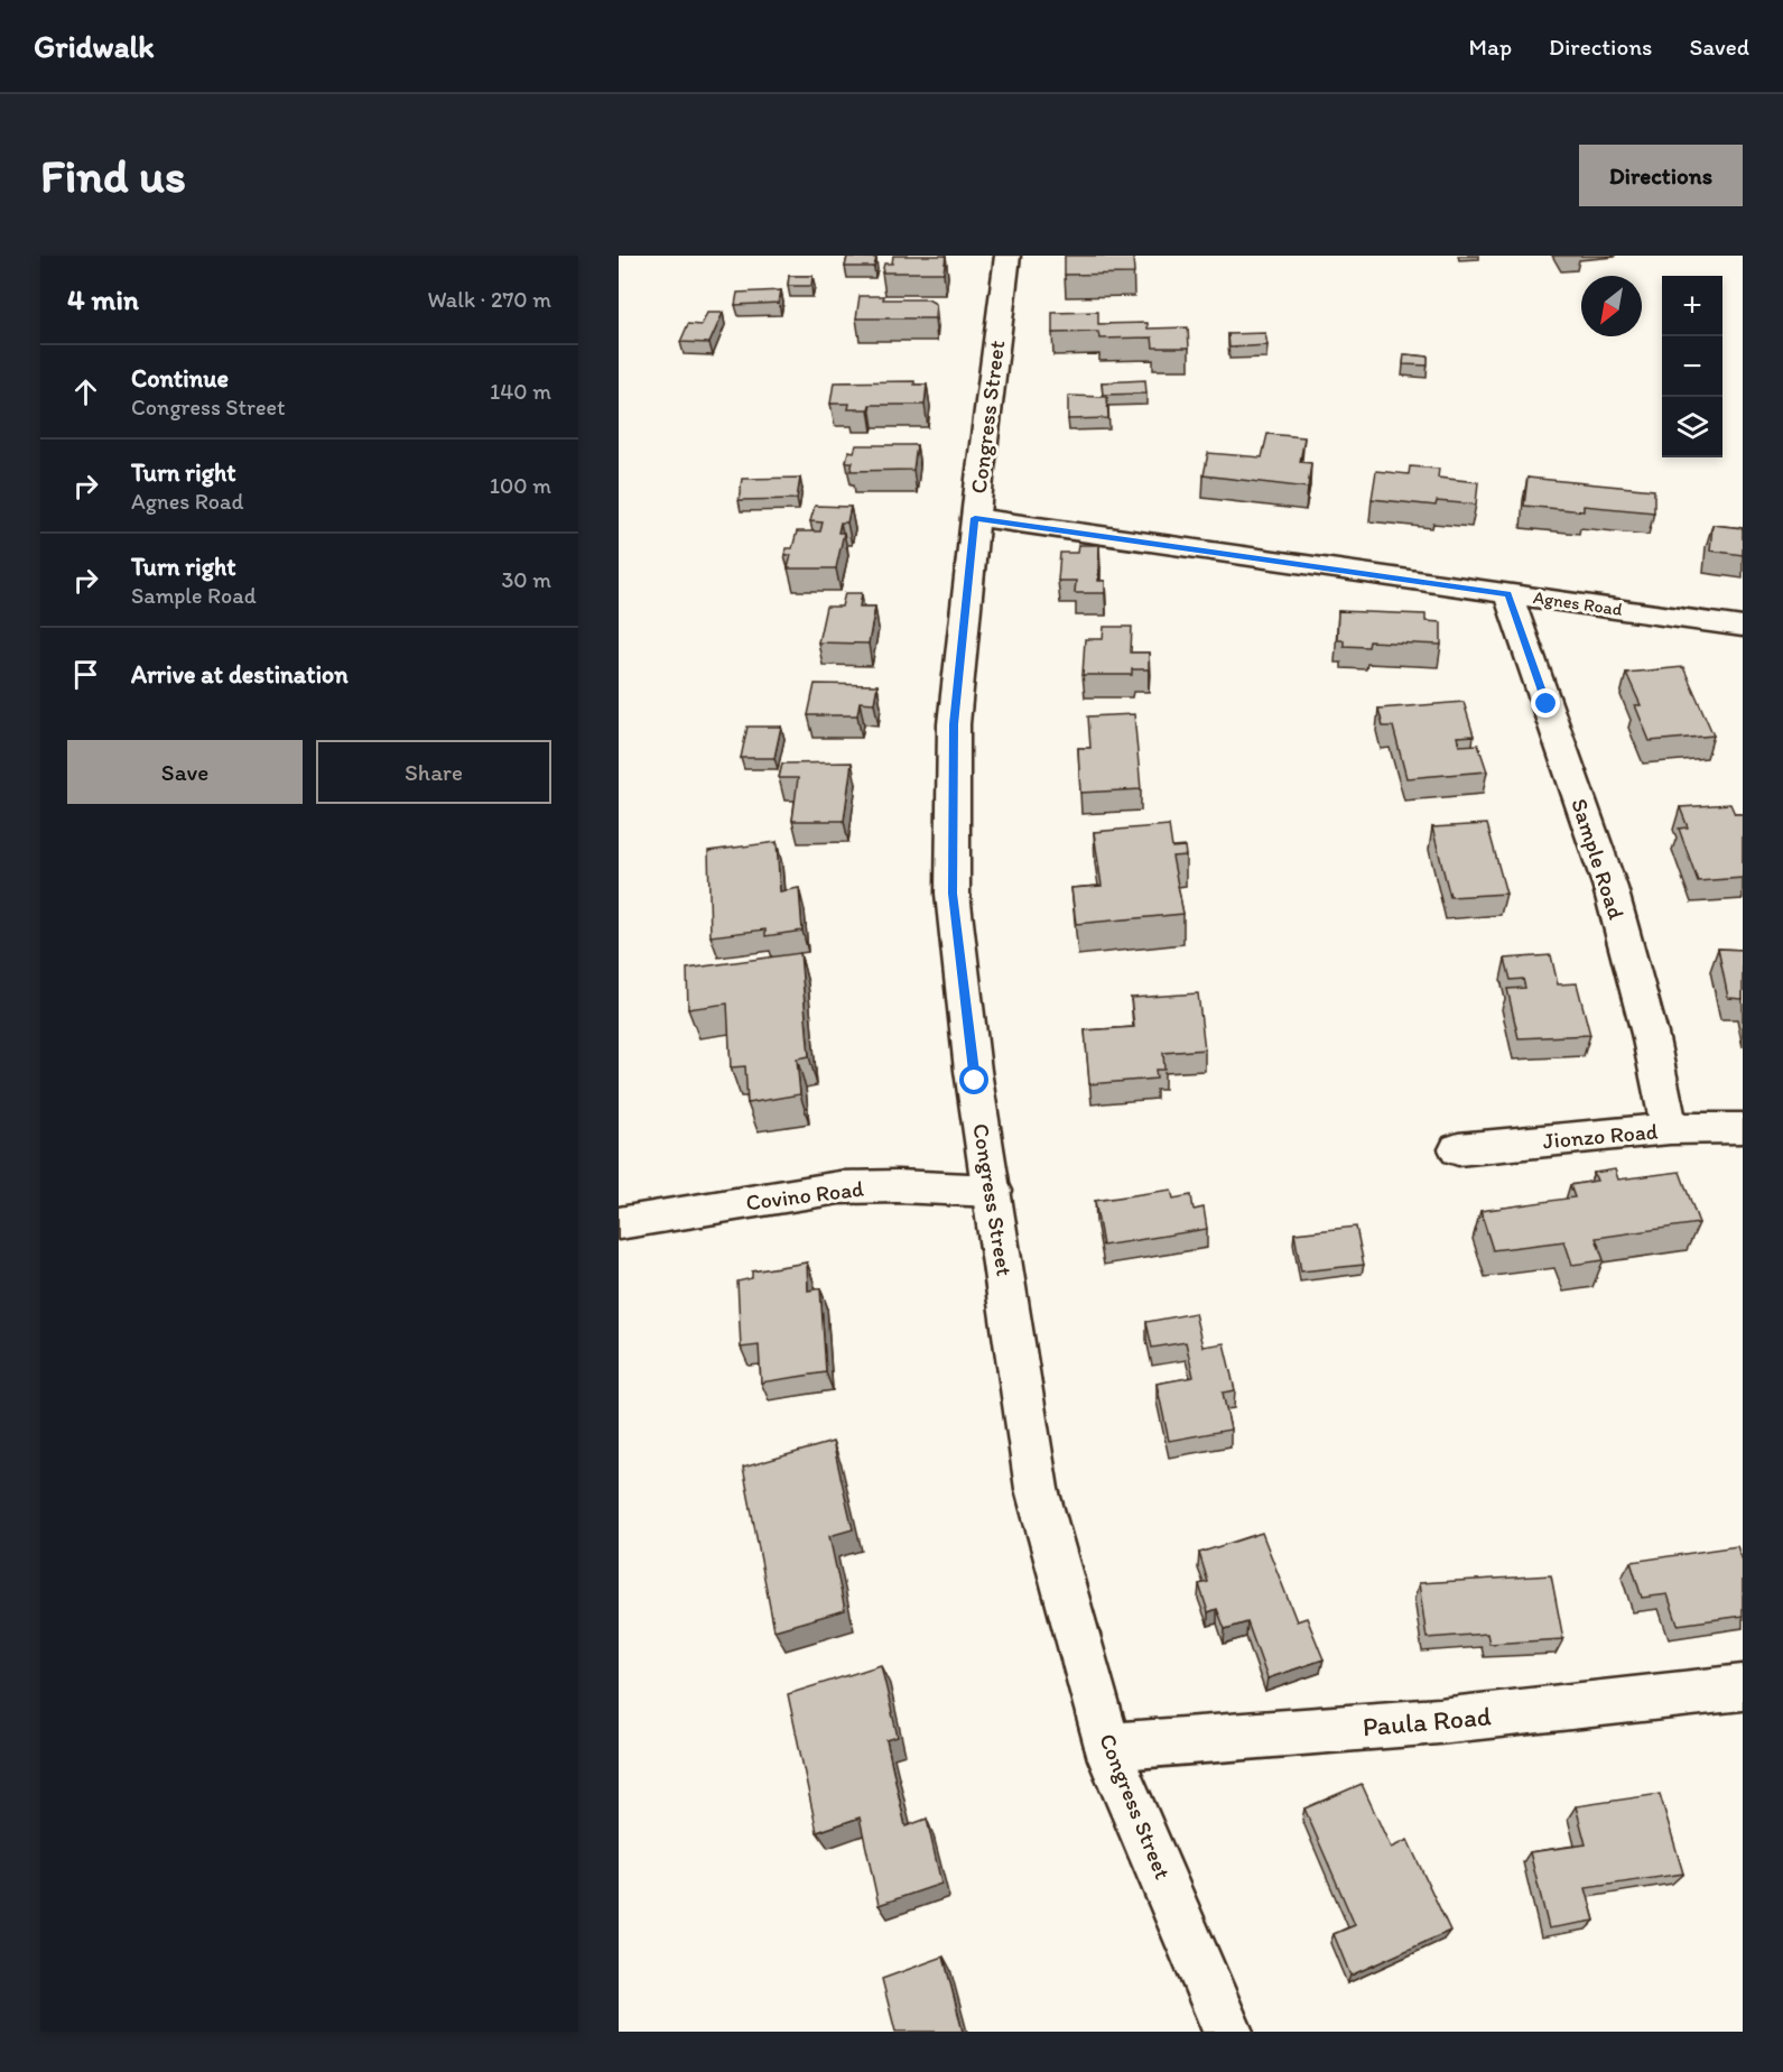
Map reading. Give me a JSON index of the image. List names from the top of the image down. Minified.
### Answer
{"streets":{"street":["Congress Street","Agnes Road","Sample Road","Jionzo Road","Covino Road","Paula Road"]},"crossings":[["Congress Street","Agnes Road"],["Congress Street","Covino Road"],["Congress Street","Paula Road"],["Agnes Road","Sample Road"],["Sample Road","Jionzo Road"]],"north":"bottom left","page":{"header":"Gridwalk","nav":["Map","Directions","Saved"],"buttons":["Directions",["Save","Share"]],"title":"Find us","heading":["4 min","Walk · 270 m"],"map_buttons":["+","−"],"list":[["Continue","Congress Street","140 m"],["Turn right","Agnes Road","100 m"],["Turn right","Sample Road","30 m"],"Arrive at destination"]}}
